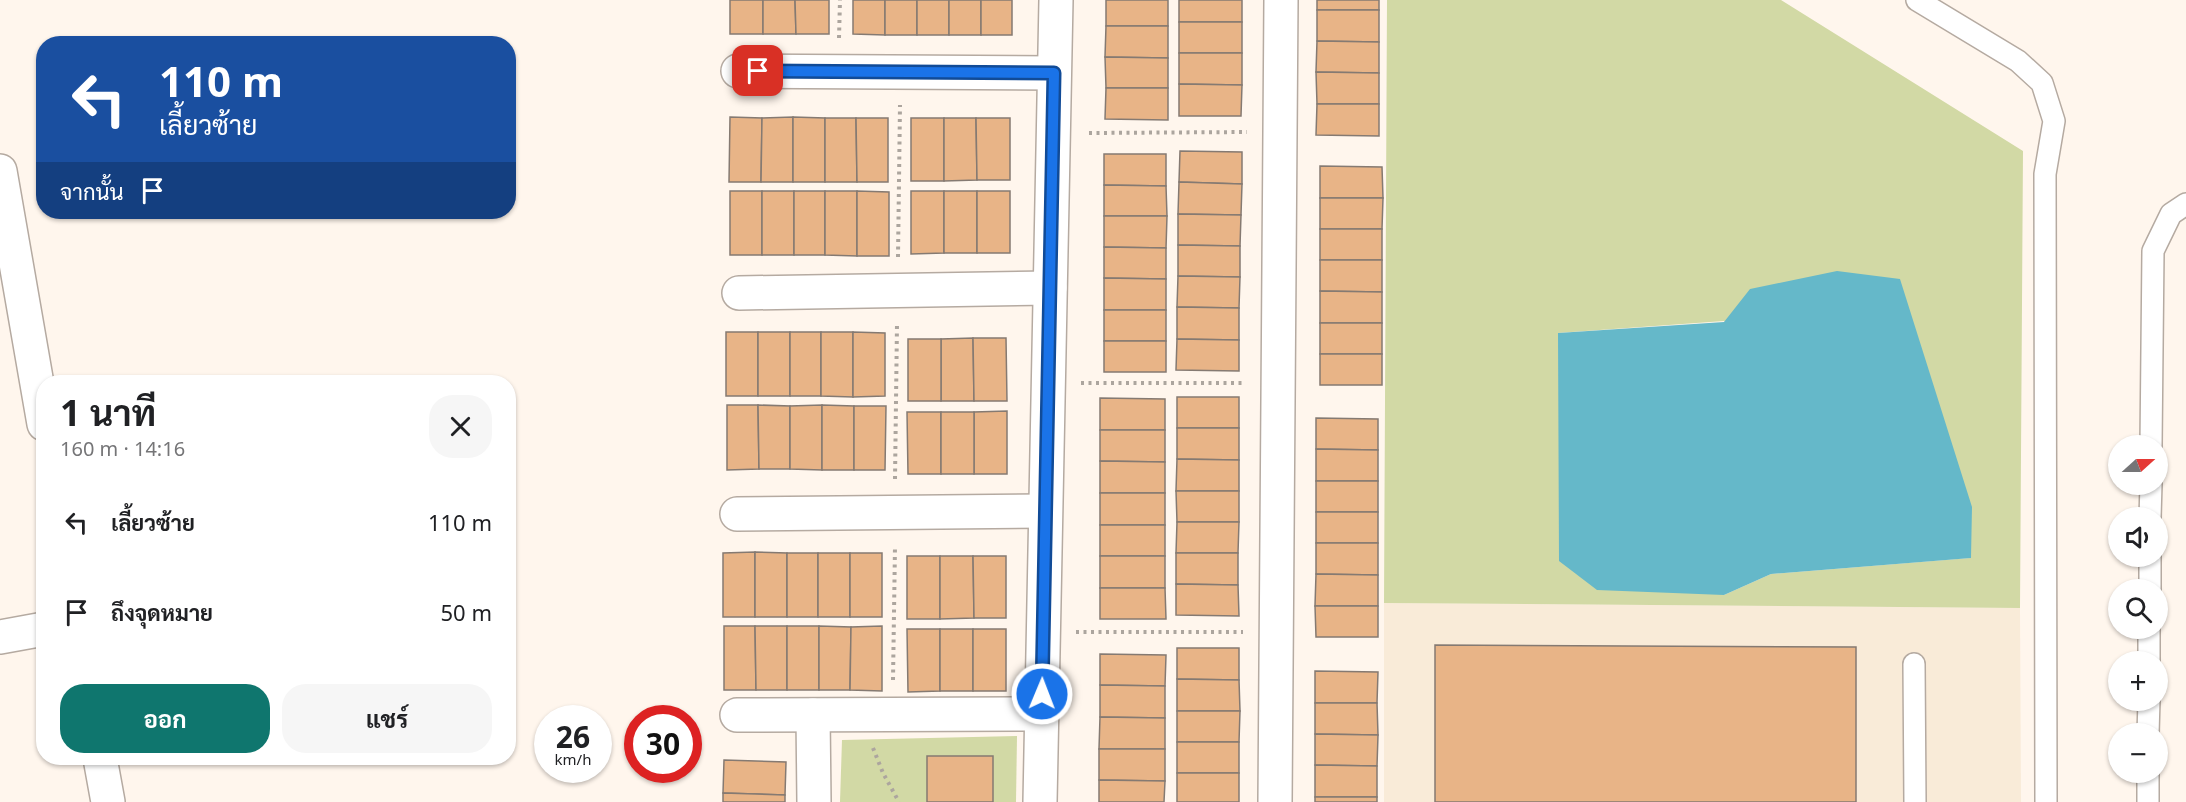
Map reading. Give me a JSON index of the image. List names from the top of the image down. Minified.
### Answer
{"north":"right","page":{"turn":["110 m","เลี้ยวซ้าย"],"then":"จากนั้น","heading":["1 นาที","160 m · 14:16"],"map_buttons":["+","−"],"list":[{"name":"เลี้ยวซ้าย","value":"110 m"},{"name":"ถึงจุดหมาย","value":"50 m"}],"buttons":["ออก","แชร์"],"speed":"26 km/h","limit":"30"}}
